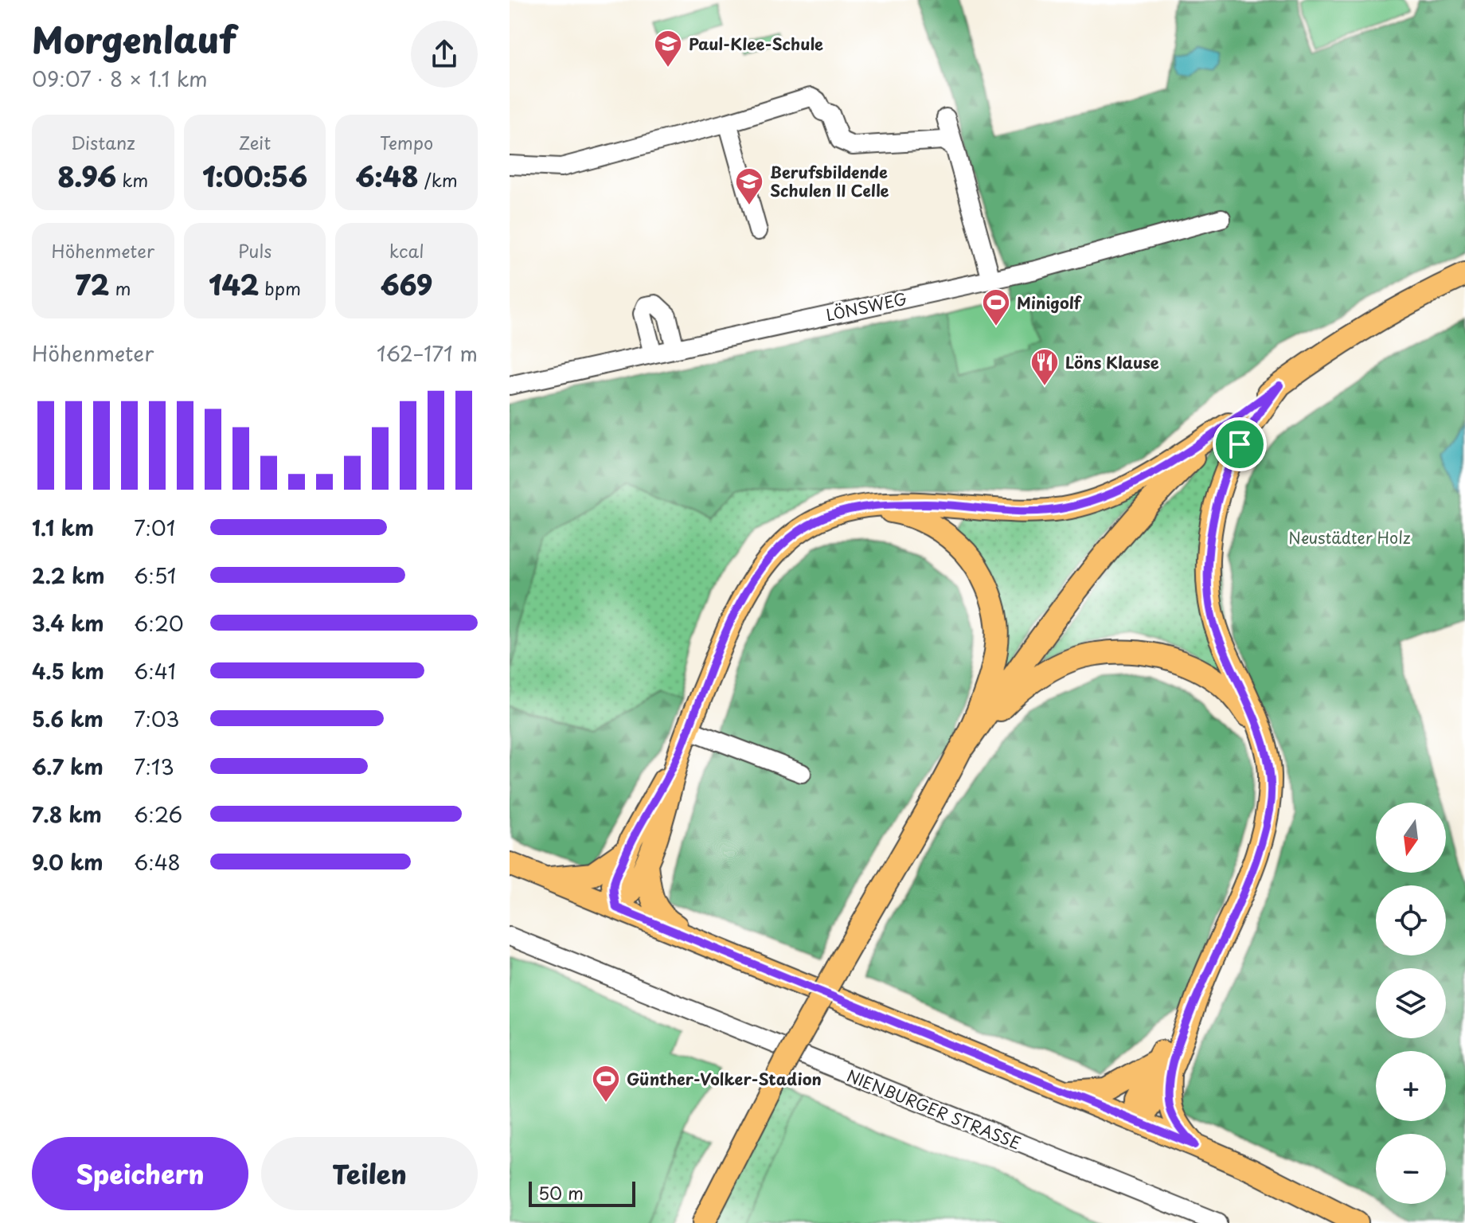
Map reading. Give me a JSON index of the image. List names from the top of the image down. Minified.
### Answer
{"streets":{"street":["LÖNSWEG","NIENBURGER STRASSE"]},"parks":["Neustädter Holz"],"places":{"school or university":["Paul-Klee-Schule","Berufsbildende Schulen II Celle"],"sports":["Minigolf","Günther-Volker-Stadion"],"restaurant":["Löns Klause"]},"scale_bar":"50 m","north":"bottom","page":{"heading":["Morgenlauf","09:07 · 8 × 1.1 km"],"stats":[["Distanz","8.96 km"],["Zeit","1:00:56"],["Tempo","6:48 /km"],["Höhenmeter","72 m"],["Puls","142 bpm"],["kcal","669"]],"chart":["Höhenmeter","162–171 m"],"list":[{"name":"1.1 km","note":"7:01"},{"name":"2.2 km","note":"6:51"},{"name":"3.4 km","note":"6:20"},{"name":"4.5 km","note":"6:41"},{"name":"5.6 km","note":"7:03"},{"name":"6.7 km","note":"7:13"},{"name":"7.8 km","note":"6:26"},{"name":"9.0 km","note":"6:48"}],"map_buttons":["+","−"],"buttons":["Speichern","Teilen"],"scale":"50 m"}}
